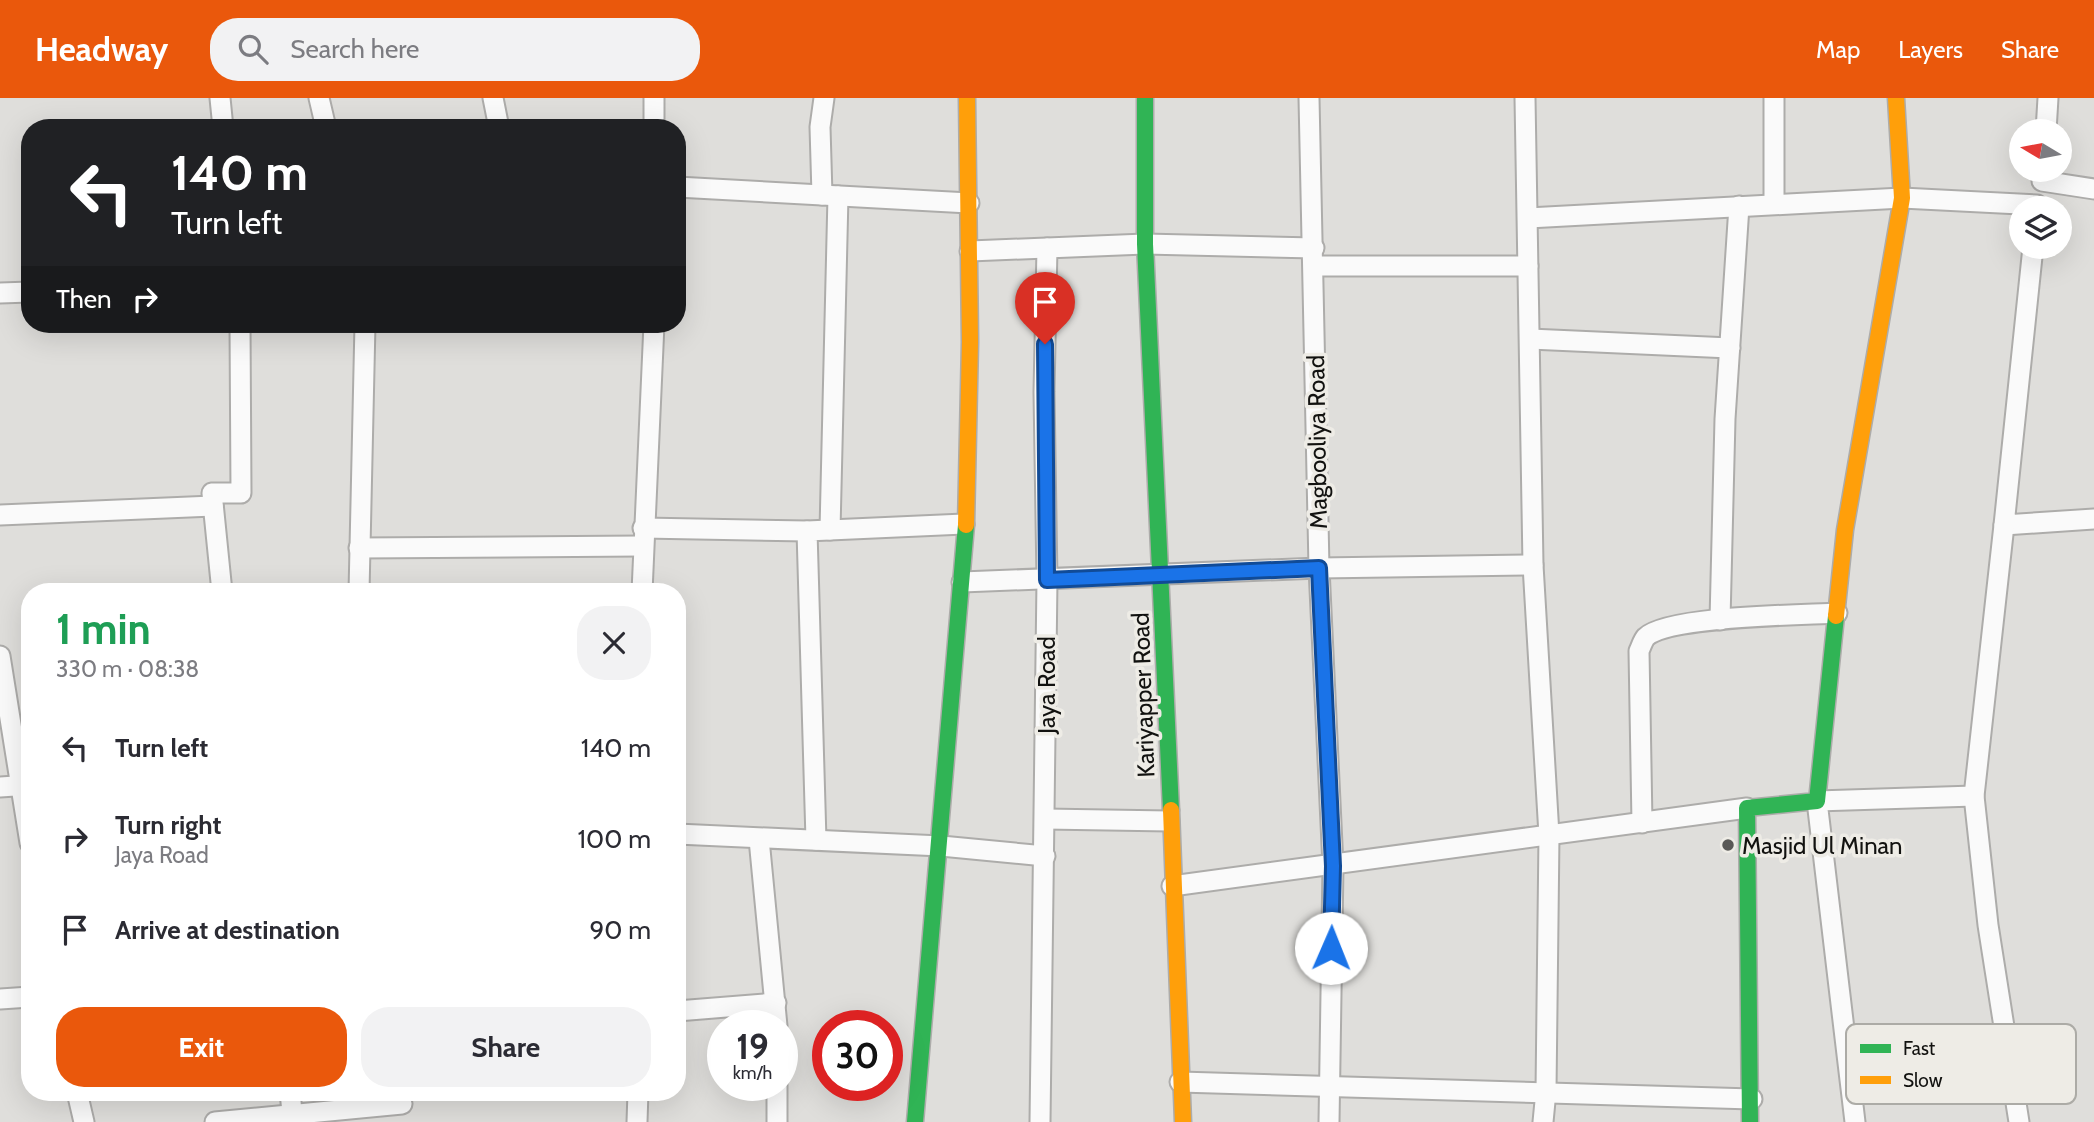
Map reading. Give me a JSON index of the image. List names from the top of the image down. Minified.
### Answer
{"streets":{"street":["Magbooliya Road","Jaya Road","Kariyapper Road"]},"places":["Masjid Ul Minan"],"legend":["Fast","Slow"],"north":"left","page":{"header":"Headway","search":"Search here","nav":["Map","Layers","Share"],"turn":["140 m","Turn left"],"then":"Then","heading":["1 min","330 m · 08:38"],"list":[{"name":"Turn left","value":"140 m"},{"name":"Turn right","note":"Jaya Road","value":"100 m"},{"name":"Arrive at destination","value":"90 m"}],"buttons":["Exit","Share"],"speed":"19 km/h","limit":"30"}}
